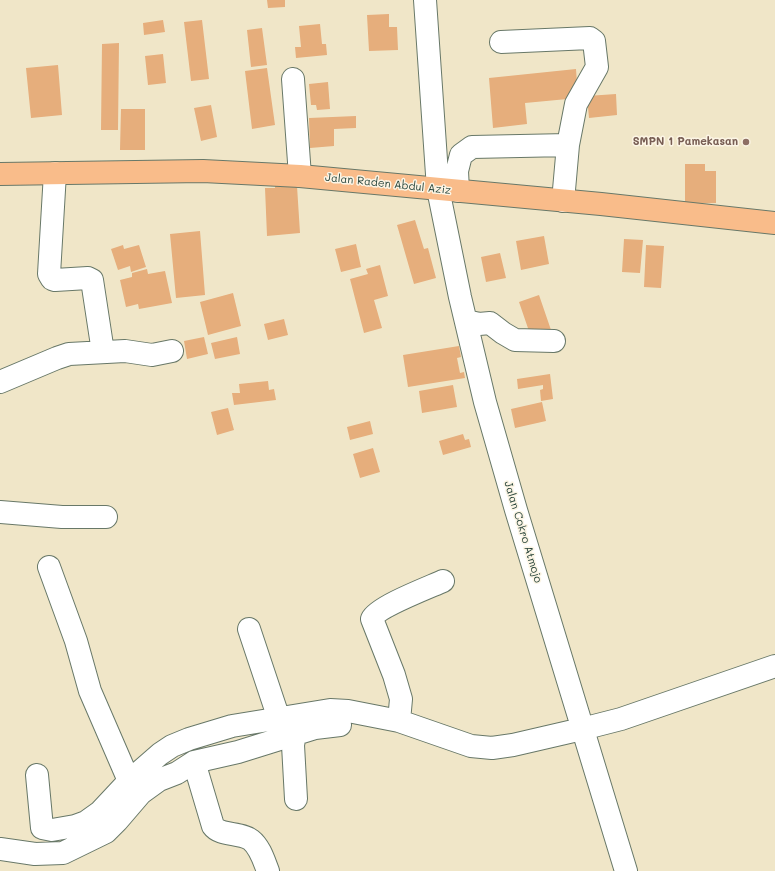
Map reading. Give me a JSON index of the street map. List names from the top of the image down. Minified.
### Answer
{"streets":{"main road":["Jalan Raden Abdul Aziz"],"street":["Jalan Cokro Atmojo"]},"crossings":[["Jalan Raden Abdul Aziz","Jalan Cokro Atmojo"]],"places":["SMPN 1 Pamekasan"]}
